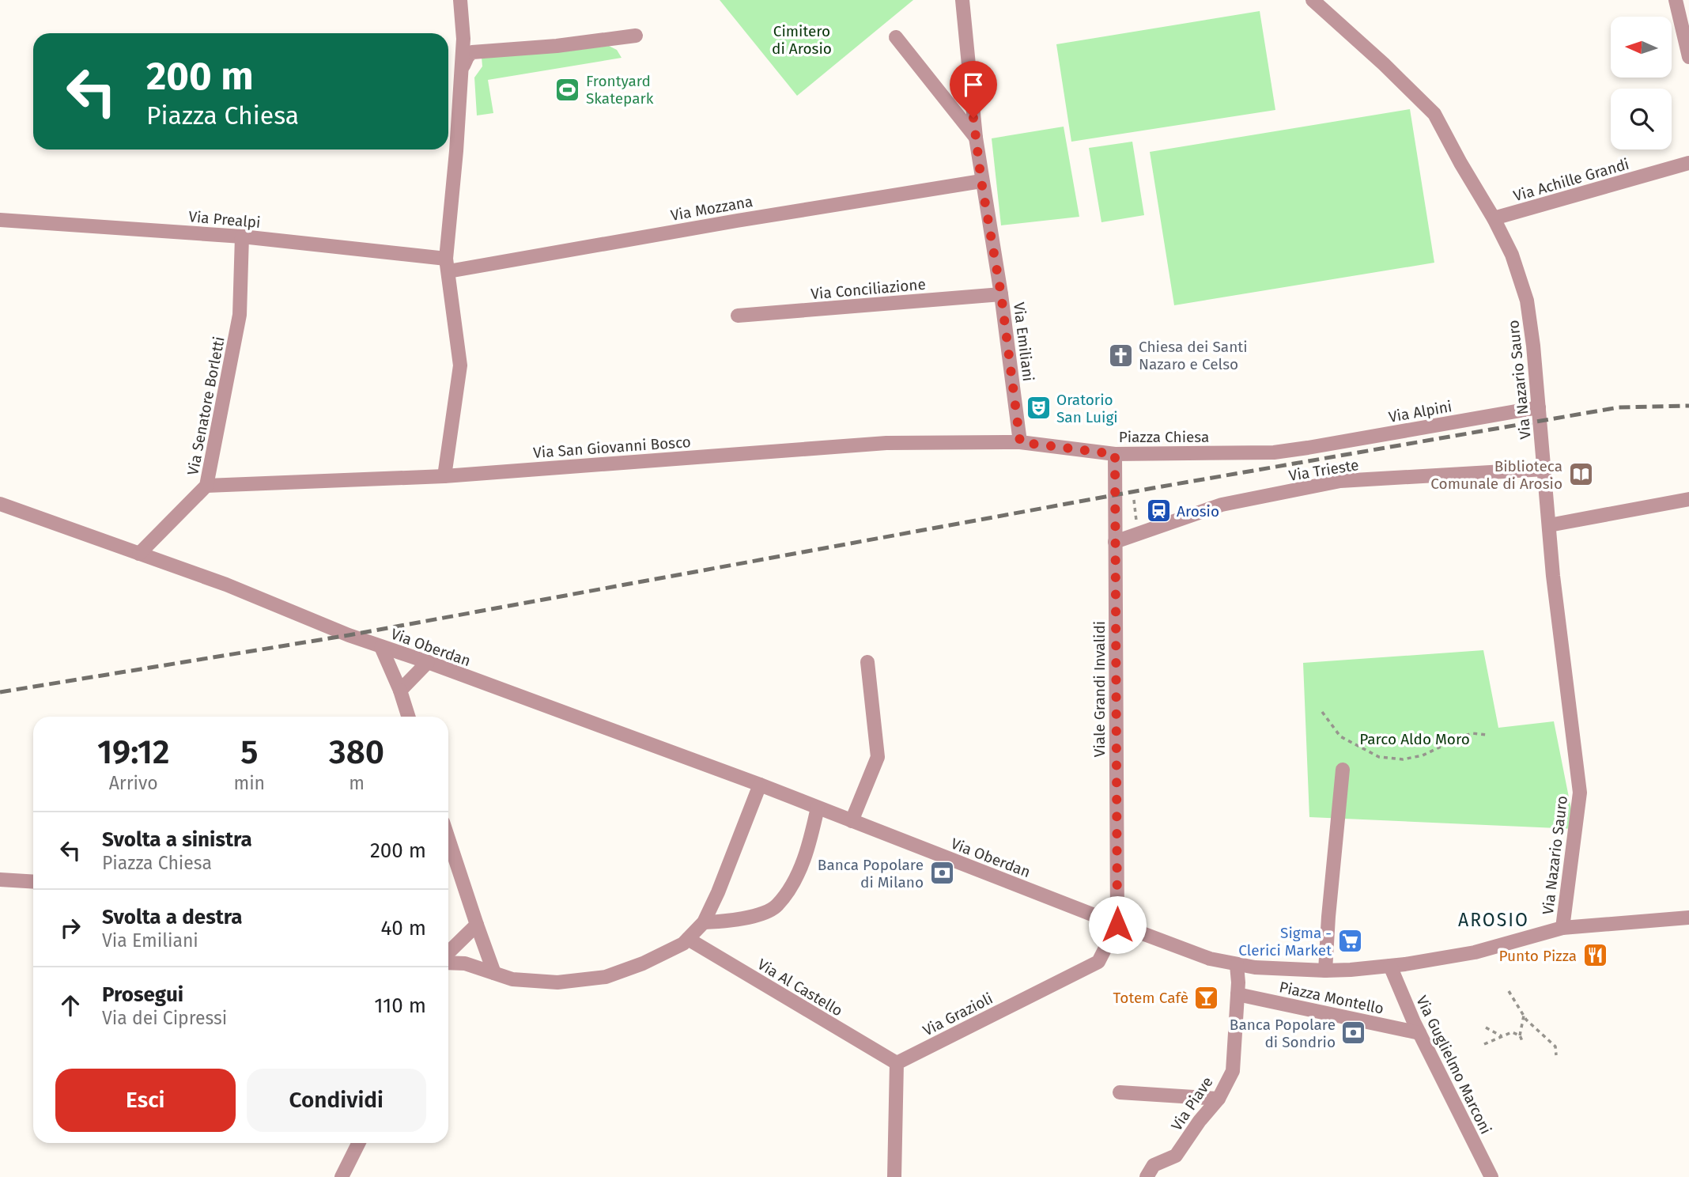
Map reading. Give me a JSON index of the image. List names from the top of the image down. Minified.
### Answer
{"streets":{"street":["Via Achille Grandi","Via Mozzana","Via Prealpi","Via Conciliazione","Via Emiliani","Via Nazario Sauro","Via Senatore Borletti","Via Alpini","Piazza Chiesa","Via San Giovanni Bosco","Via Trieste","Via Oberdan","Viale Grandi Invalidi","Via Al Castello","Piazza Montello","Via Grazioli","Via Guglielmo Marconi","Via Piave"]},"crossings":[["Via Achille Grandi","Via Nazario Sauro"],["Via Mozzana","Via Prealpi"],["Via Mozzana","Via Emiliani"],["Via Prealpi","Via Senatore Borletti"],["Via Conciliazione","Via Emiliani"],["Via Emiliani","Piazza Chiesa"],["Via Emiliani","Via San Giovanni Bosco"],["Via Nazario Sauro","Via Alpini"],["Via Nazario Sauro","Via Trieste"],["Via Nazario Sauro","Piazza Montello"],["Via Senatore Borletti","Via San Giovanni Bosco"],["Via Senatore Borletti","Via Oberdan"],["Via Alpini","Piazza Chiesa"],["Piazza Chiesa","Via San Giovanni Bosco"],["Piazza Chiesa","Viale Grandi Invalidi"],["Via Trieste","Viale Grandi Invalidi"],["Via Oberdan","Viale Grandi Invalidi"],["Via Oberdan","Piazza Montello"],["Via Oberdan","Via Grazioli"],["Viale Grandi Invalidi","Piazza Montello"],["Viale Grandi Invalidi","Via Grazioli"],["Via Al Castello","Via Grazioli"],["Piazza Montello","Via Grazioli"],["Piazza Montello","Via Guglielmo Marconi"],["Piazza Montello","Via Piave"]],"districts":["AROSIO"],"parks":["Cimitero di Arosio","Parco Aldo Moro"],"places":{"sports":["Frontyard Skatepark"],"church":["Chiesa dei Santi Nazaro e Celso"],"theatre":["Oratorio San Luigi"],"library":["Biblioteca Comunale di Arosio"],"station":["Arosio"],"bank":["Banca Popolare di Milano","Banca Popolare di Sondrio"],"supermarket":["Sigma - Clerici Market"],"restaurant":["Punto Pizza"],"bar":["Totem Cafè"]},"north":"left","page":{"turn":["200 m","Piazza Chiesa"],"eta":["19:12","Arrivo","5","min","380","m"],"list":[{"name":"Svolta a sinistra","note":"Piazza Chiesa","value":"200 m"},{"name":"Svolta a destra","note":"Via Emiliani","value":"40 m"},{"name":"Prosegui","note":"Via dei Cipressi","value":"110 m"}],"buttons":["Esci","Condividi"]}}
